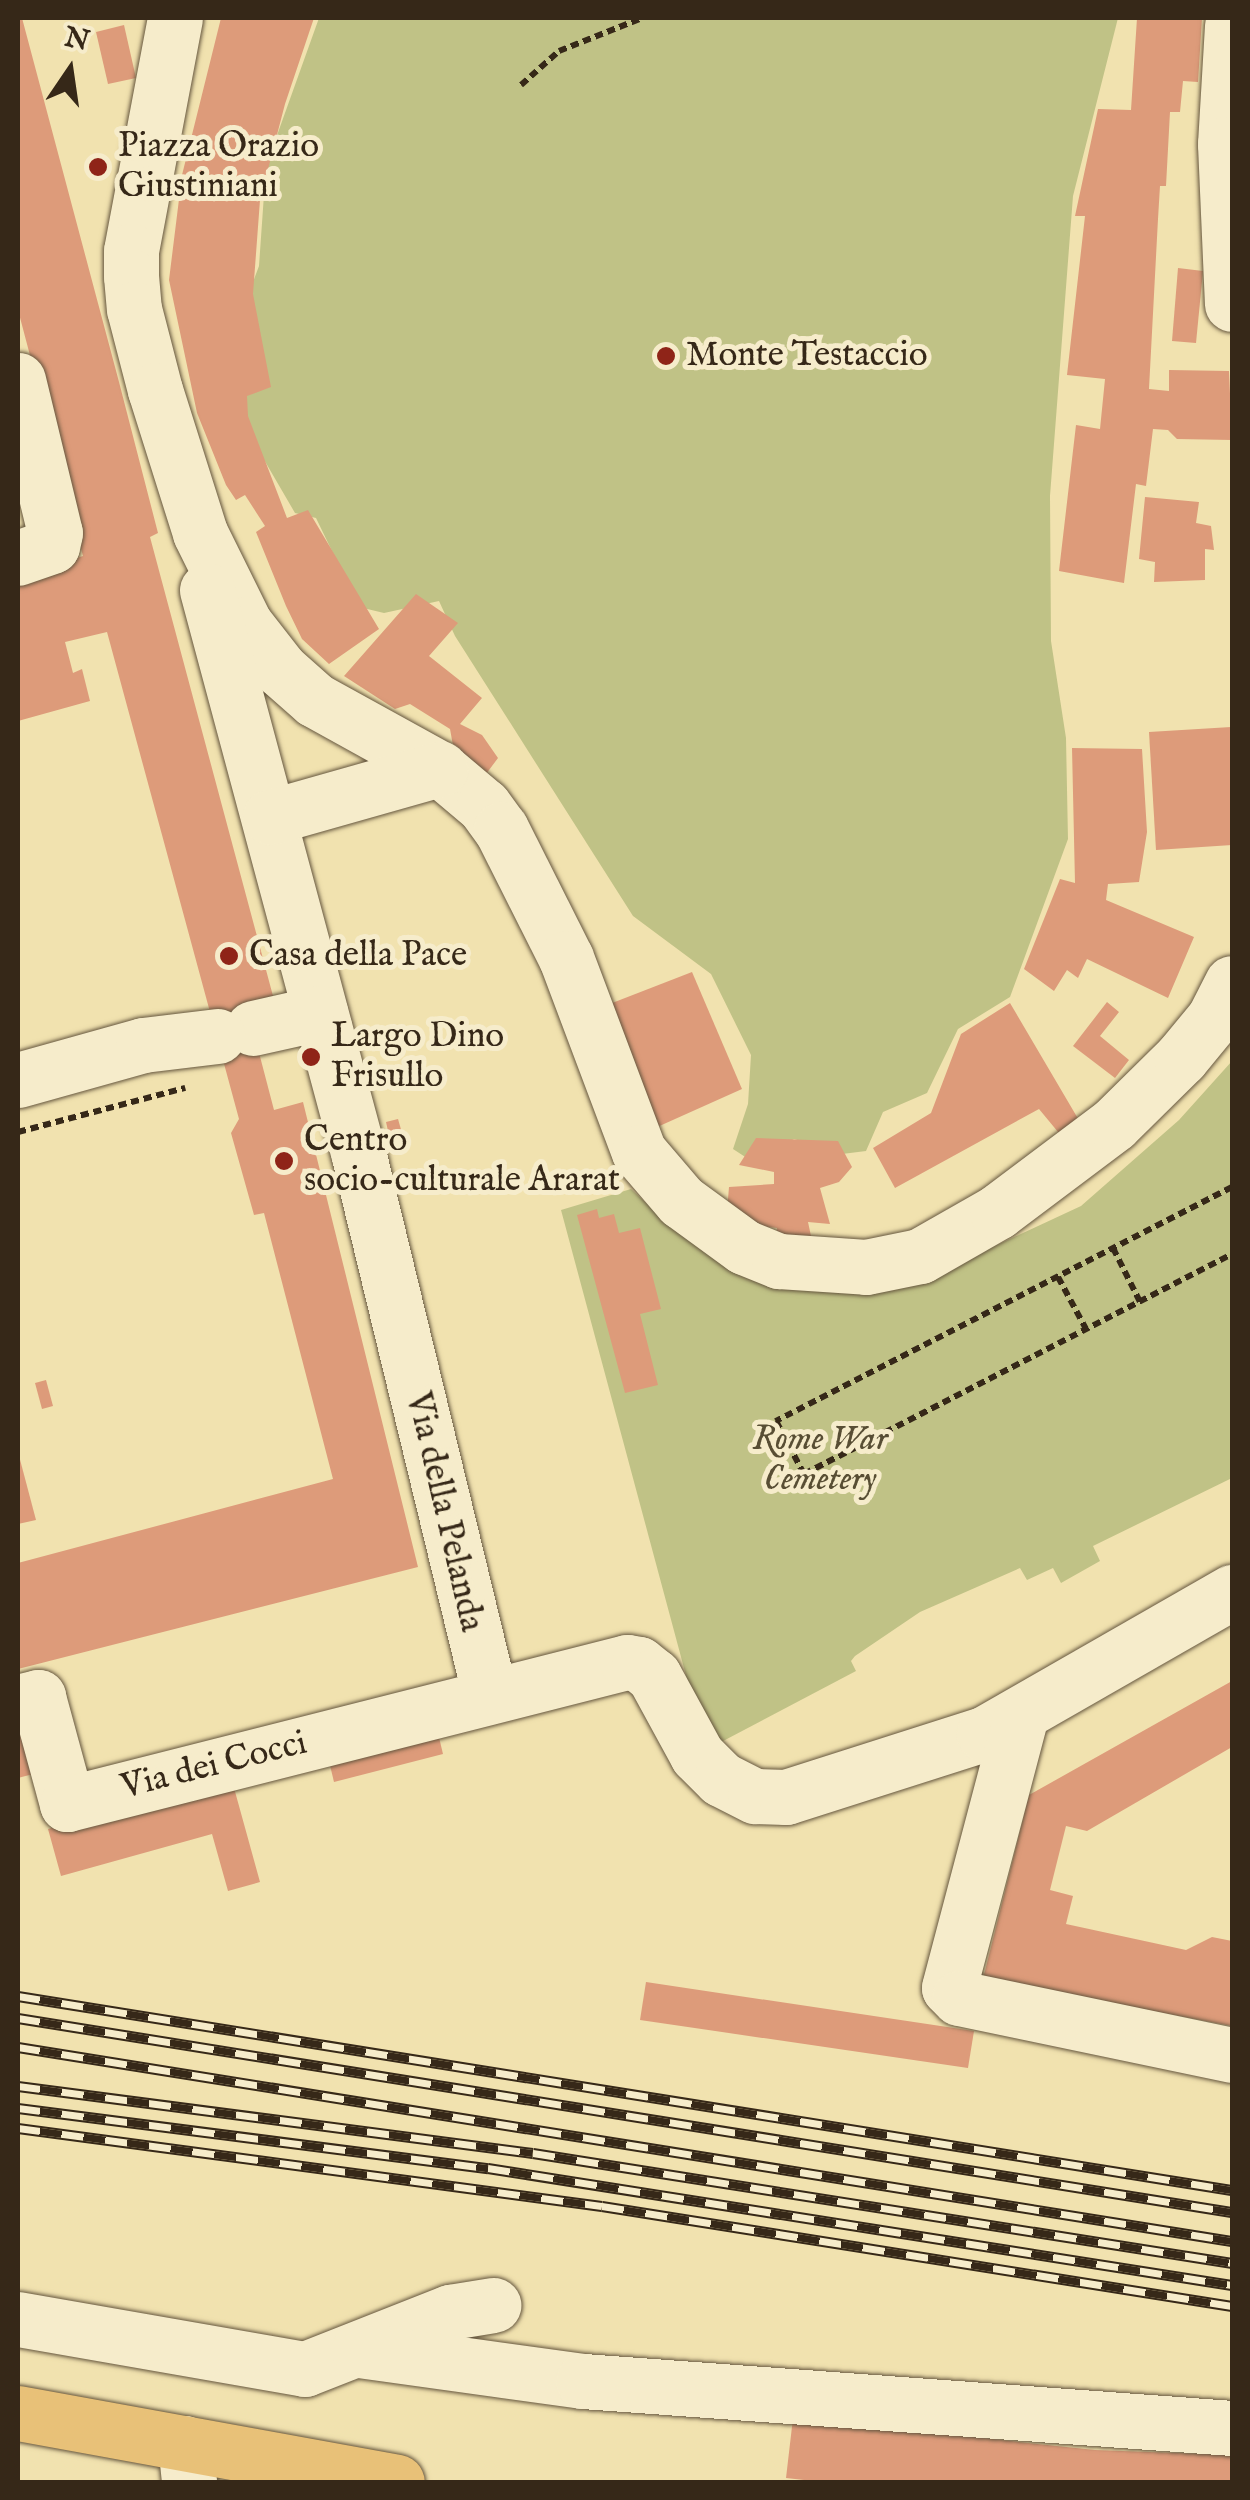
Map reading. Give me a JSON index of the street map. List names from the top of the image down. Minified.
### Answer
{"streets":{"street":["Via della Pelanda","Via dei Cocci"]},"crossings":[["Via della Pelanda","Via dei Cocci"]],"parks":["Rome War Cemetery"],"places":["Piazza Orazio Giustiniani","Monte Testaccio","Casa della Pace","Largo Dino Frisullo","Centro socio-culturale Ararat"],"north":"top"}
